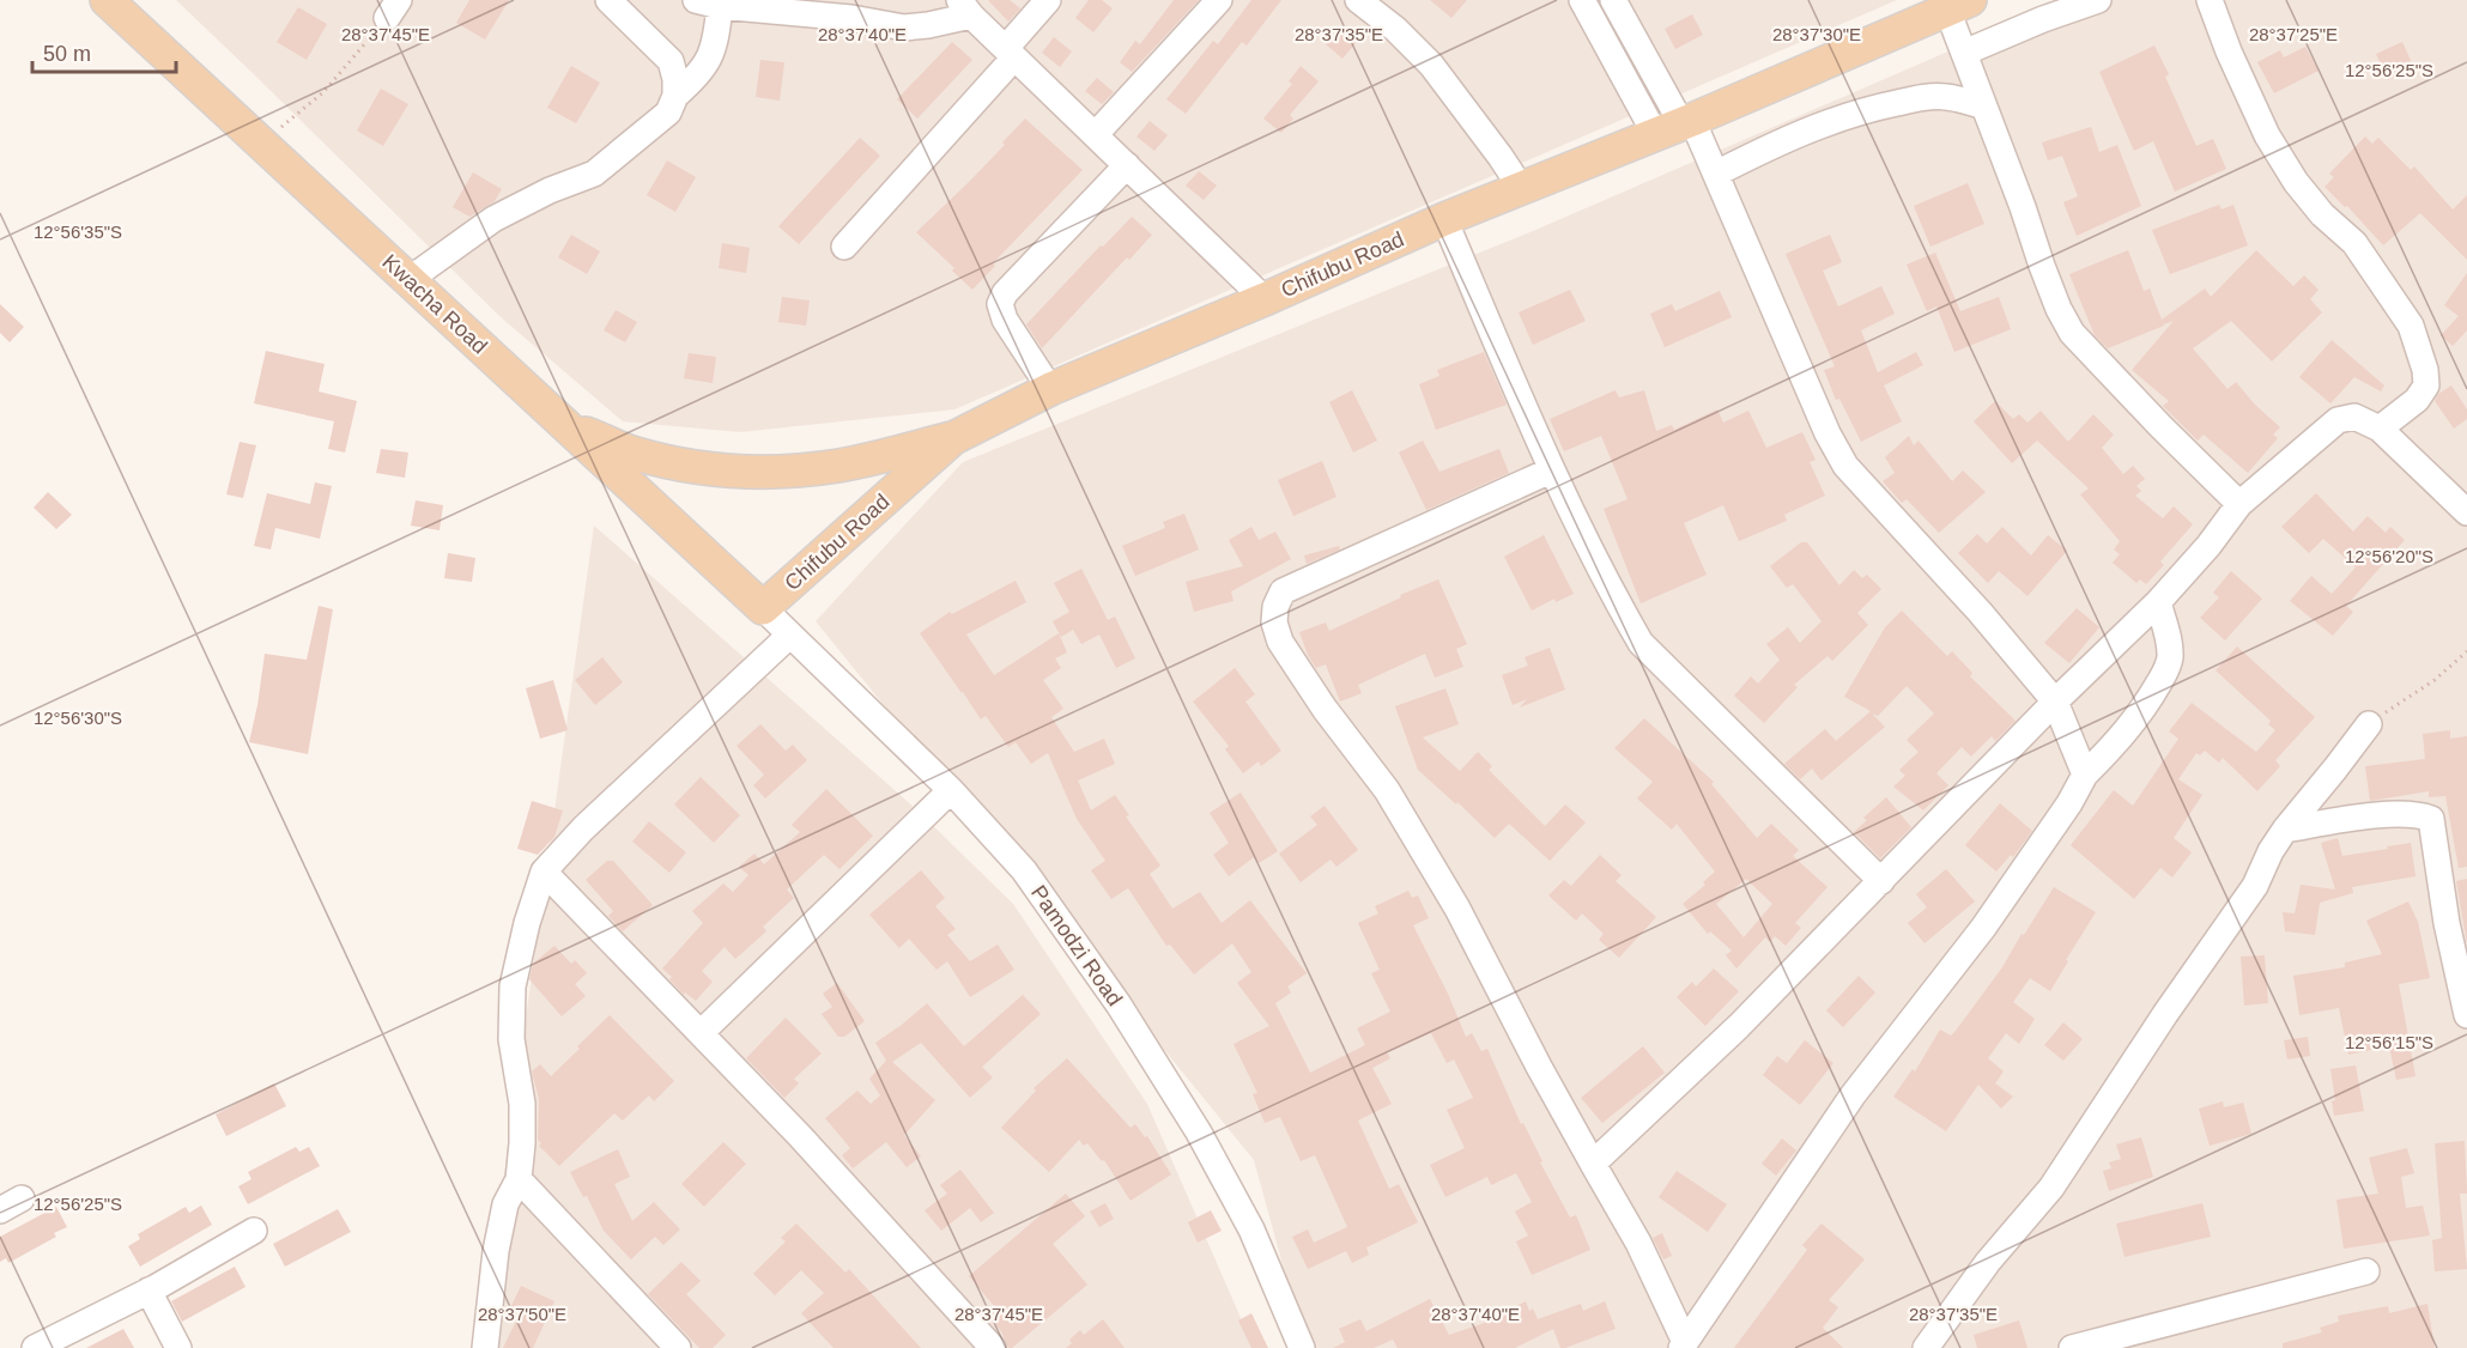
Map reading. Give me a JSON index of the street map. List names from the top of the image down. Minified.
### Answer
{"streets":{"main road":["Chifubu Road","Kwacha Road"],"street":["Pamodzi Road"]},"crossings":[["Chifubu Road","Kwacha Road"],["Chifubu Road","Pamodzi Road"],["Kwacha Road","Pamodzi Road"]],"scale_bar":"50 m","coordinates":["28°37'45\"E","28°37'40\"E","28°37'35\"E","28°37'30\"E","28°37'25\"E","12°56'25\"S","12°56'35\"S","12°56'20\"S","12°56'30\"S","12°56'15\"S","28°37'50\"E"]}
